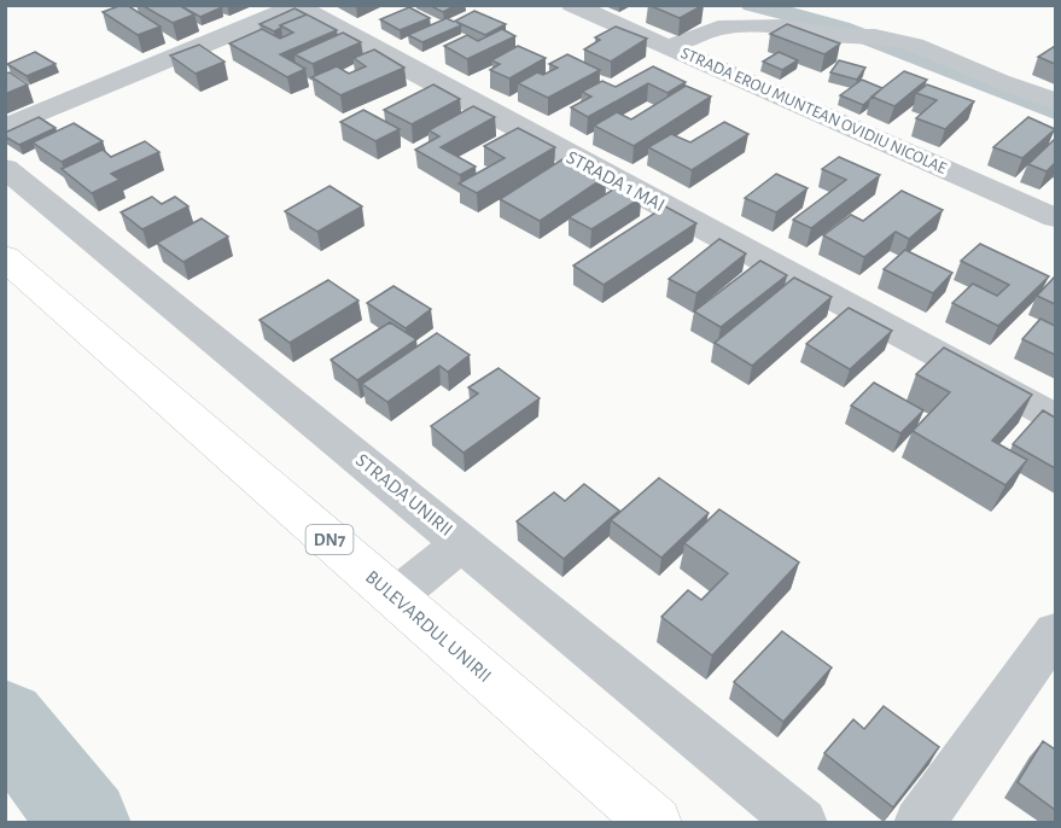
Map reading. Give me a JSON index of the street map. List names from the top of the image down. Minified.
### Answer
{"streets":{"main road":["DN7","BULEVARDUL UNIRII"],"street":["STRADA EROU MUNTEAN OVIDIU NICOLAE","STRADA 1 MAI","STRADA UNIRII"]}}
